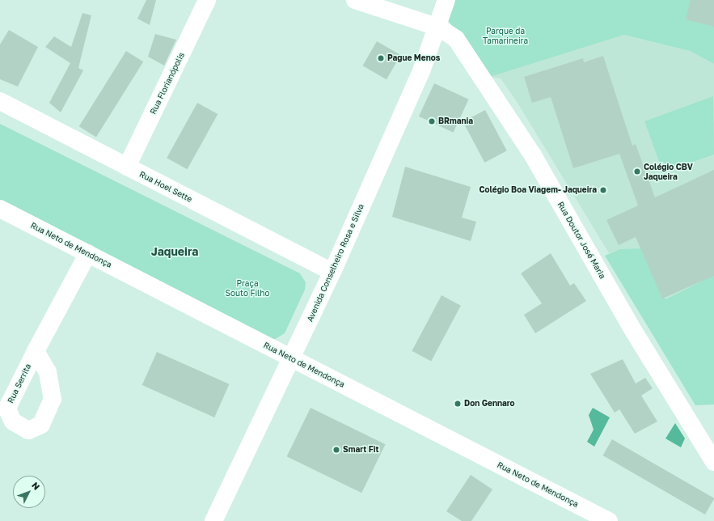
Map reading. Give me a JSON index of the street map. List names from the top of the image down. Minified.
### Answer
{"streets":{"street":["Rua Florianópolis","Rua Hoel Sette","Rua Doutor José Maria","Rua Neto de Mendonça","Avenida Conselheiro Rosa e Silva"]},"crossings":[["Rua Florianópolis","Rua Hoel Sette"],["Rua Hoel Sette","Avenida Conselheiro Rosa e Silva"],["Rua Doutor José Maria","Avenida Conselheiro Rosa e Silva"],["Rua Neto de Mendonça","Avenida Conselheiro Rosa e Silva"]],"districts":["Jaqueira"],"parks":["Parque da Tamarineira","Praça Souto Filho"],"places":["Pague Menos","BRmania","Colégio CBV Jaqueira","Colégio Boa Viagem- Jaqueira","Don Gennaro","Smart Fit"],"north":"top right"}
